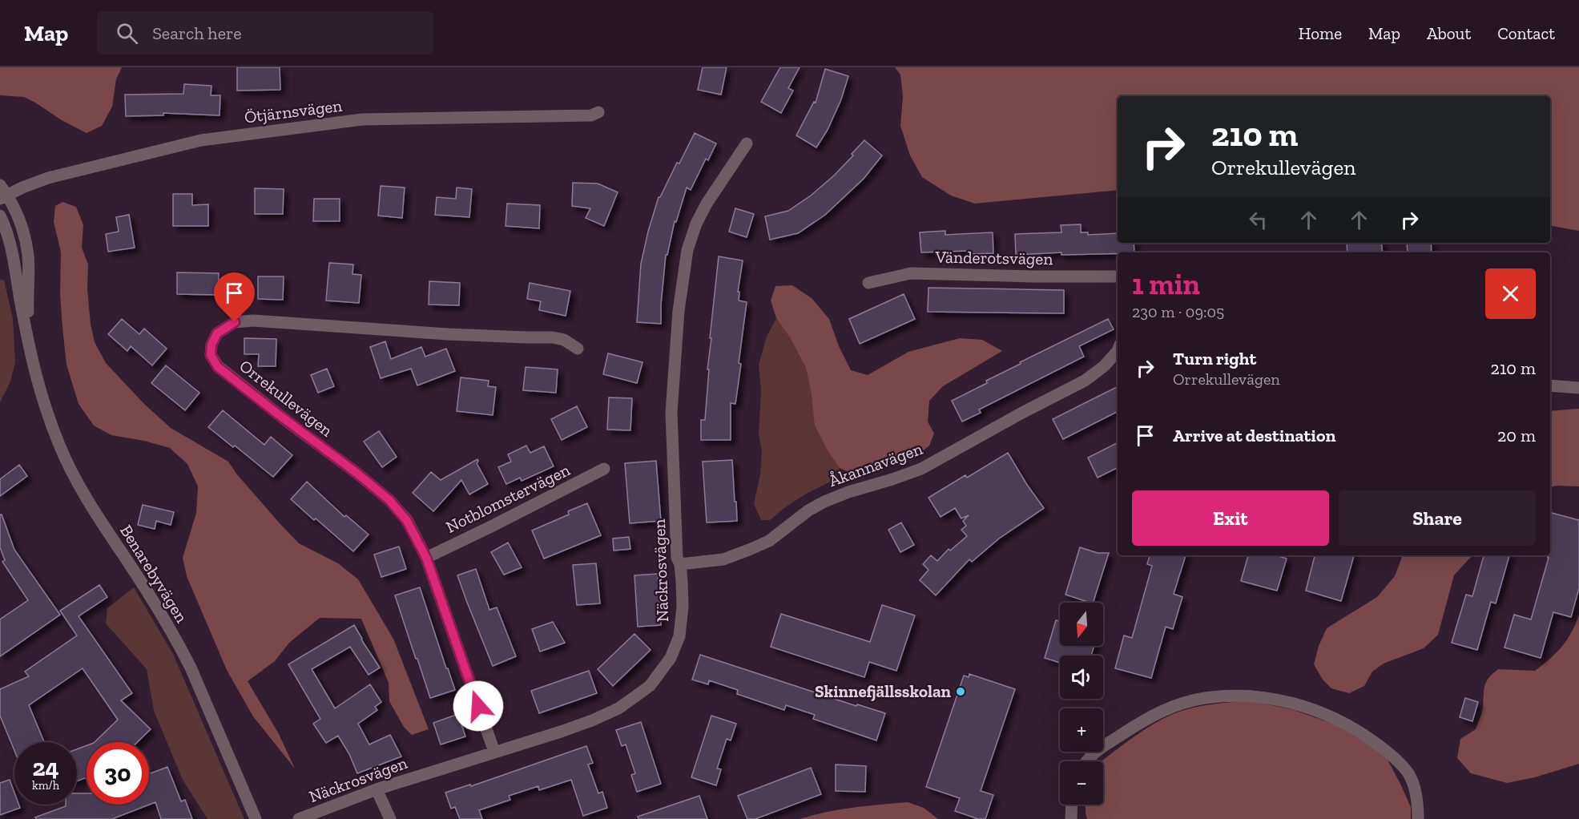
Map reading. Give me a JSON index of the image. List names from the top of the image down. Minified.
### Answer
{"streets":{"street":["Ötjärnsvägen","Vänderotsvägen","Orrekullevägen","Åkannavägen","Notblomstervägen","Näckrosvägen","Benarebyvägen"]},"crossings":[["Ötjärnsvägen","Benarebyvägen"],["Orrekullevägen","Notblomstervägen"],["Orrekullevägen","Näckrosvägen"],["Åkannavägen","Näckrosvägen"]],"places":["Skinnefjällsskolan"],"north":"bottom","page":{"header":"Map","search":"Search here","nav":["Home","Map","About","Contact"],"turn":["210 m","Orrekullevägen"],"heading":["1 min","230 m · 09:05"],"list":[{"name":"Turn right","note":"Orrekullevägen","value":"210 m"},{"name":"Arrive at destination","value":"20 m"}],"buttons":["Exit","Share"],"map_buttons":["+","−"],"speed":"24 km/h","limit":"30"}}
